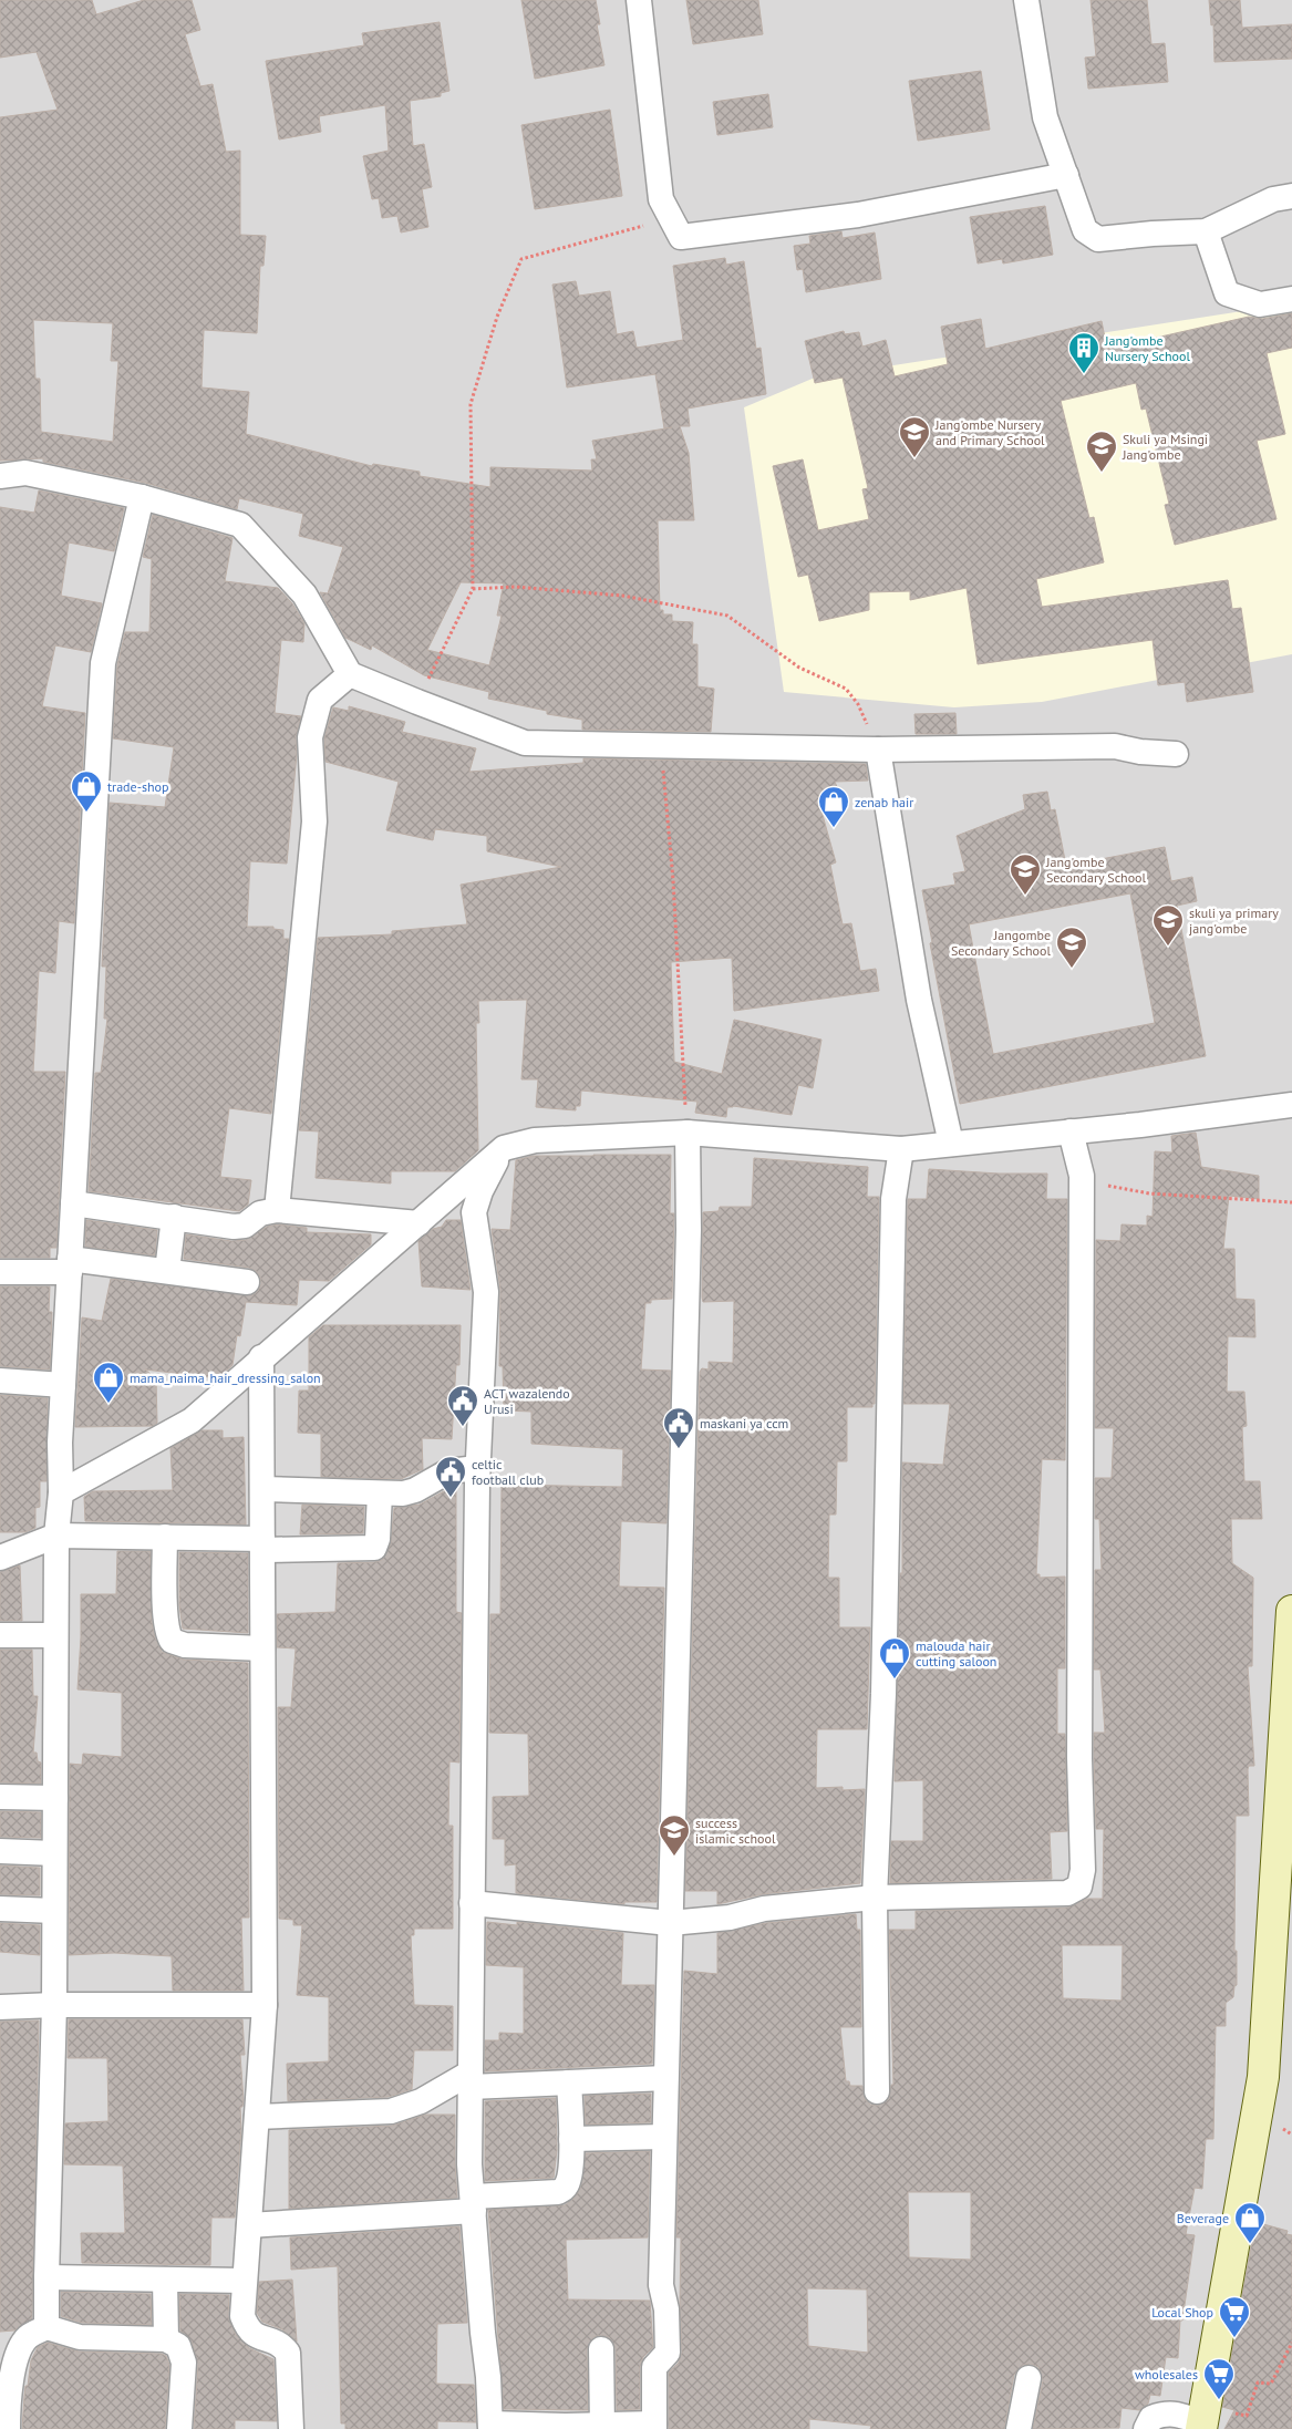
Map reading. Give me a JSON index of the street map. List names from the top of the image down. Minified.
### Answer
{"places":{"building":["Jang'ombe Nursery School"],"school or university":["Jang'ombe Nursery and Primary School","Skuli ya Msingi Jang'ombe","Jang'ombe Secondary School","skuli ya primary jang'ombe","Jangombe Secondary School","success islamic school"],"shop":["trade-shop","zenab hair","mama_naima_hair_dressing_salon","malouda hair cutting saloon","Beverage"],"public building":["ACT wazalendo Urusi","maskani ya ccm","celtic football club"],"supermarket":["Local Shop","wholesales"]}}
